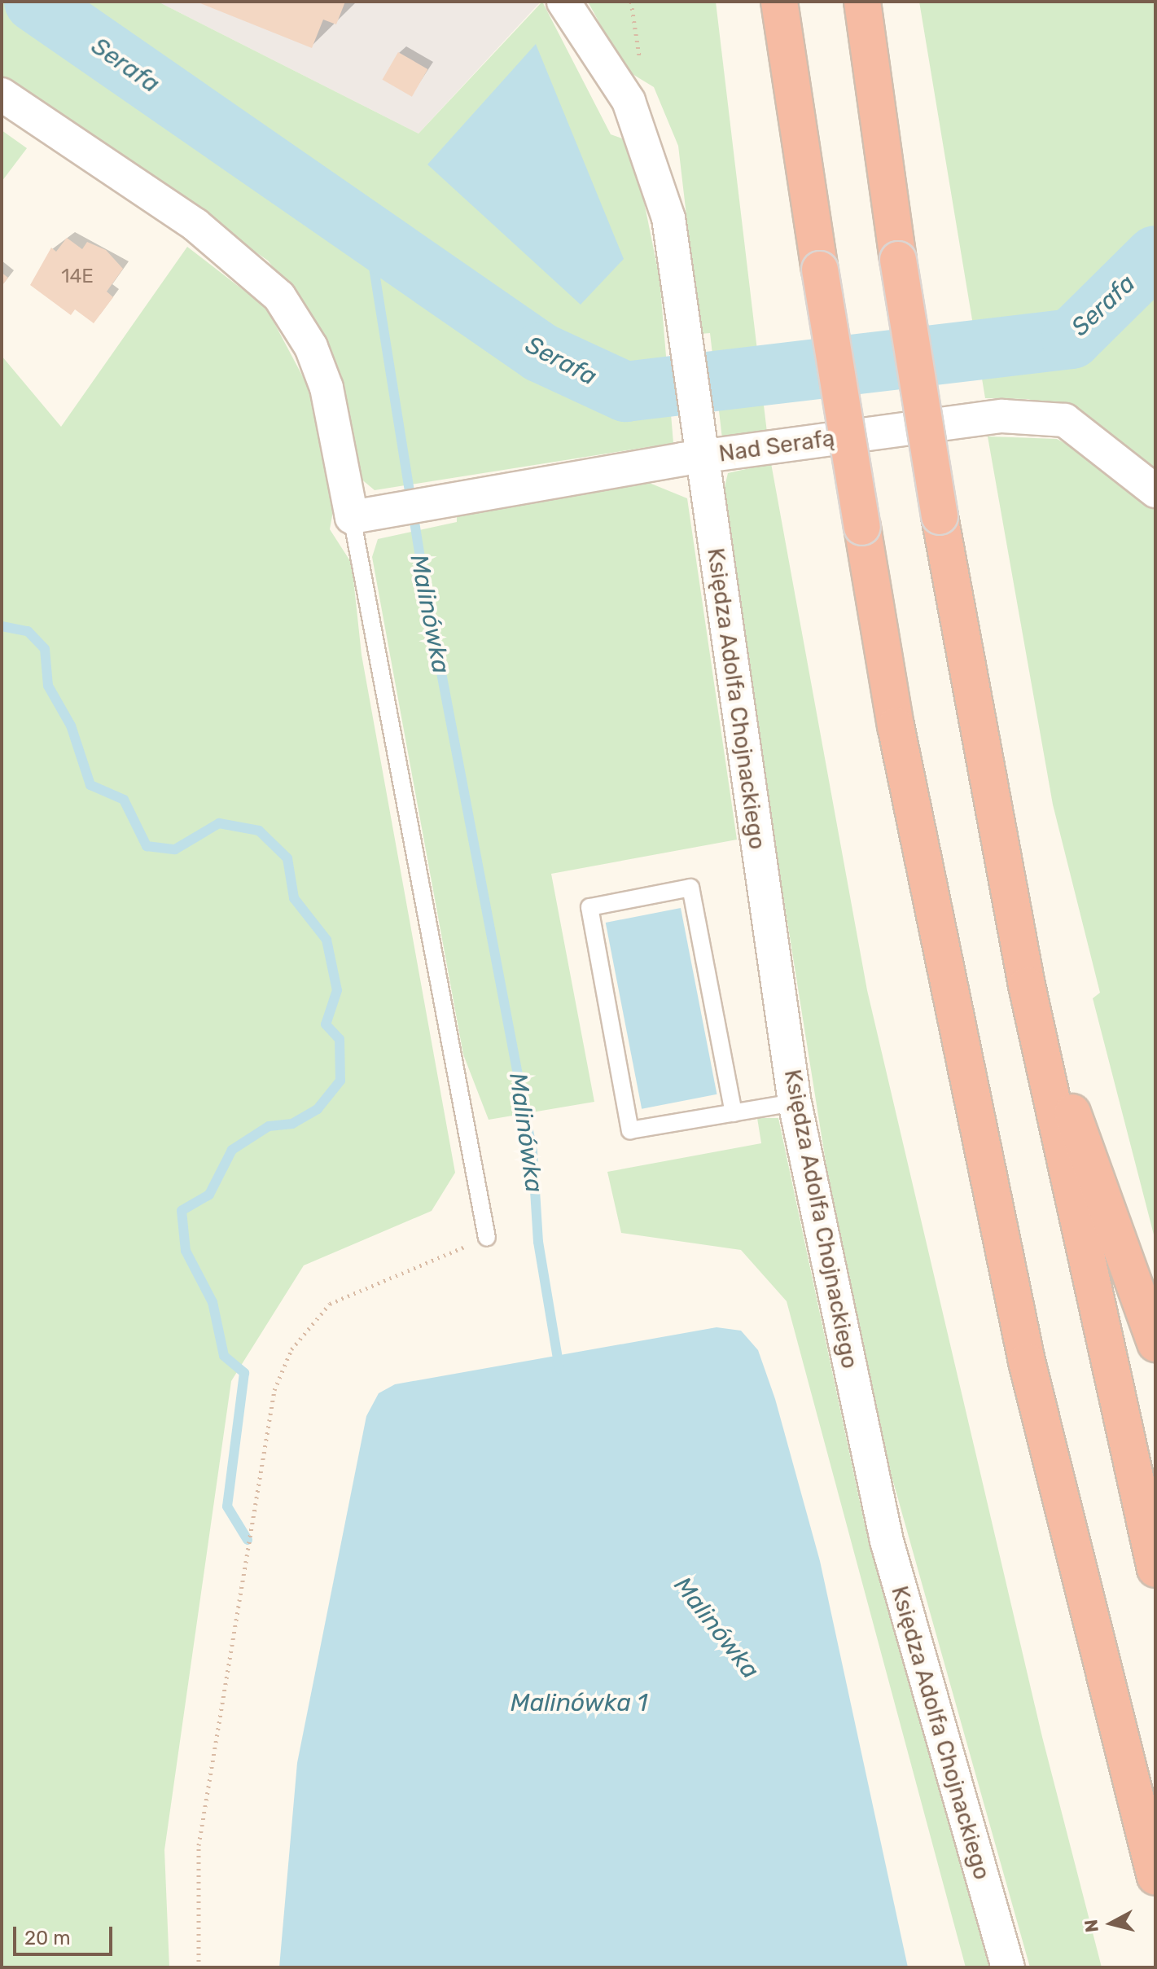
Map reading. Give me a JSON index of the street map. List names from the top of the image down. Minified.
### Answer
{"streets":{"street":["Nad Serafą","Księdza Adolfa Chojnackiego"]},"crossings":[["Nad Serafą","Księdza Adolfa Chojnackiego"]],"water":["Serafa","Malinówka","Malinówka 1"],"house_numbers":["14E"],"scale_bar":"20 m","north":"left"}
